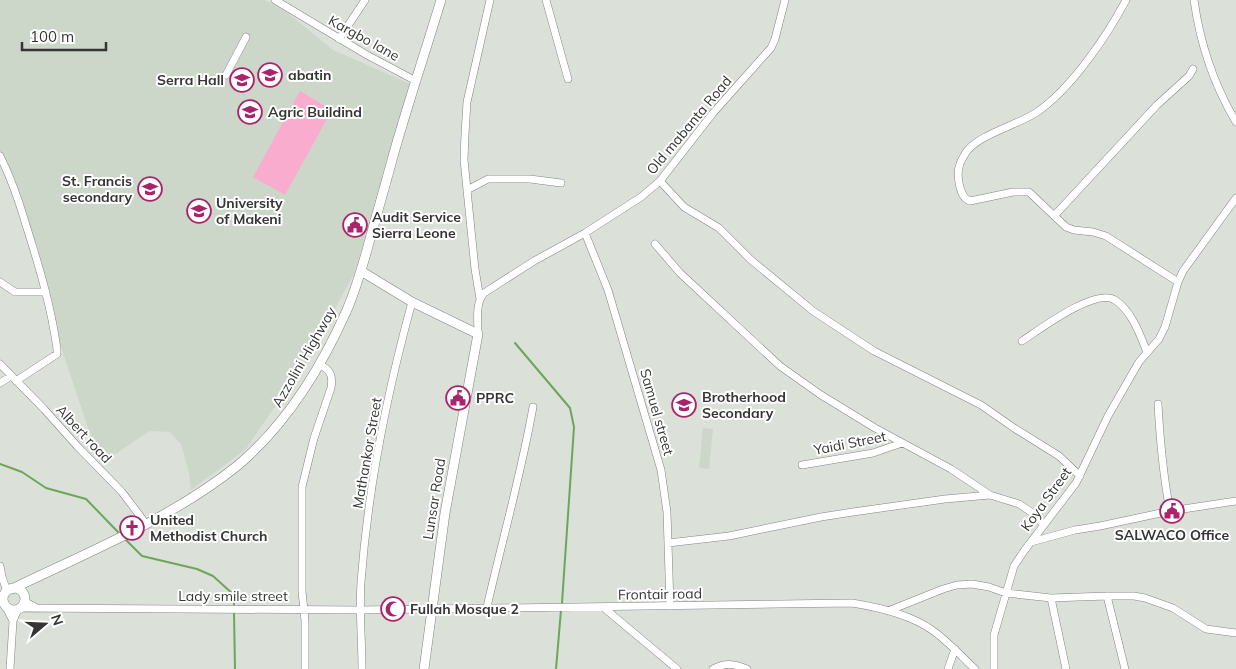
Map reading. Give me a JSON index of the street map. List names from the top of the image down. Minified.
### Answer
{"streets":{"main road":["Azzolini Highway","Lunsar Road"],"street":["Kargbo lane","Old mabanta Road","Samuel street","Albert road","Yaidi Street","Mathankor Street","Koya Street","Frontair road","Lady smile street"]},"crossings":[["Kargbo lane","Azzolini Highway"],["Old mabanta Road","Samuel street"],["Azzolini Highway","Albert road"],["Samuel street","Frontair road"],["Mathankor Street","Lady smile street"],["Lunsar Road","Frontair road"],["Lunsar Road","Lady smile street"],["Frontair road","Lady smile street"]],"places":{"school or university":["abatin","Serra Hall","Agric Buildind","St. Francis secondary","University of Makeni","Brotherhood Secondary"],"public building":["Audit Service Sierra Leone","PPRC","SALWACO Office"],"church":["United Methodist Church"],"mosque":["Fullah Mosque 2"]},"scale_bar":"100 m","north":"right"}
